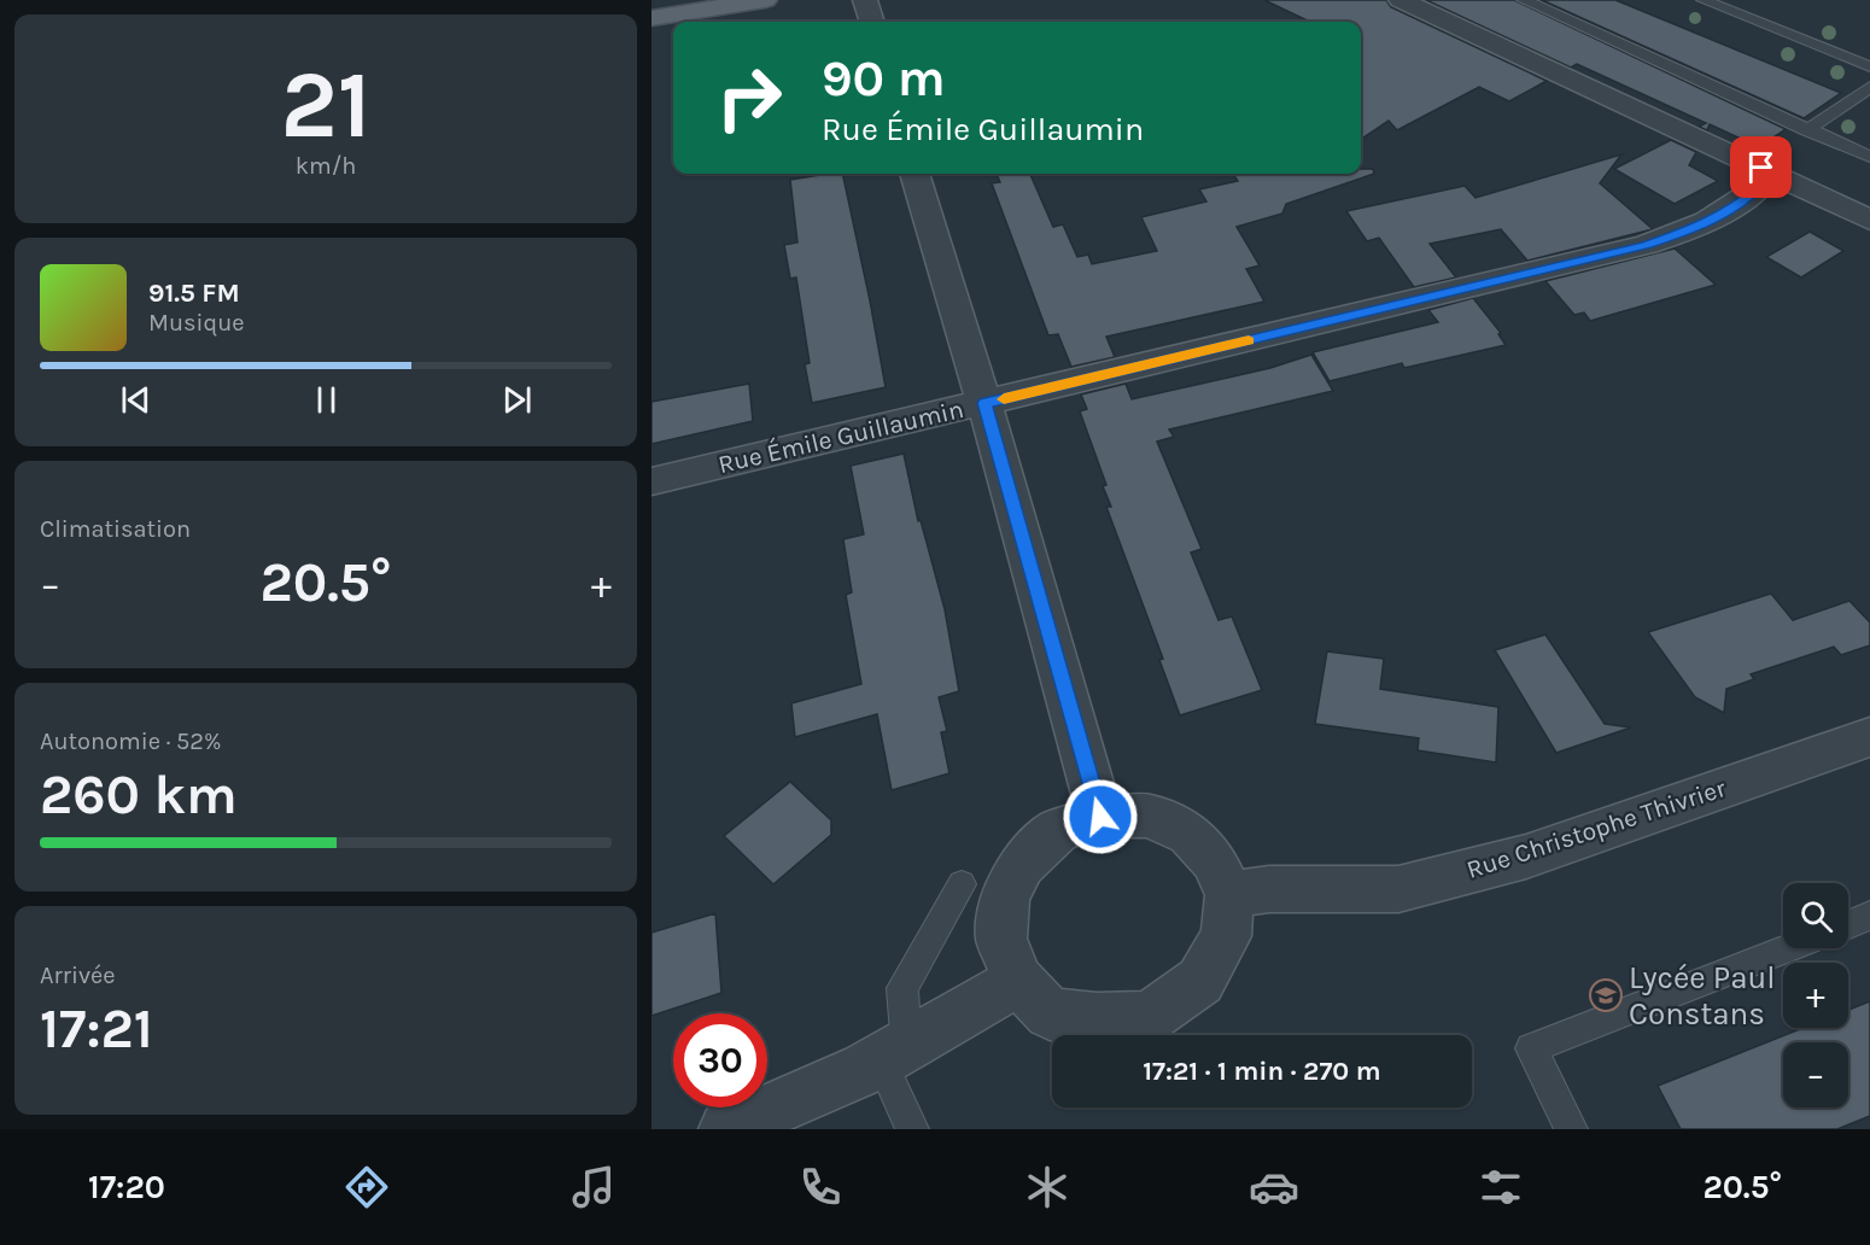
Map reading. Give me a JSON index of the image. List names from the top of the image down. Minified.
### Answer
{"streets":{"street":["Rue Émile Guillaumin","Rue Christophe Thivrier"]},"places":{"school or university":["Lycée Paul Constans"]},"page":{"tile":[["21","km/h"],"Climatisation",["Autonomie · 52%","260 km"],["Arrivée","17:21"]],"turn":["90 m","Rue Émile Guillaumin"],"song":["91.5 FM","Musique"],"heat":["−","20.5°","+"],"map_buttons":["+","−"],"limit":"30","trip":"17:21 · 1 min · 270 m","tabs":["17:20","20.5°"]}}
